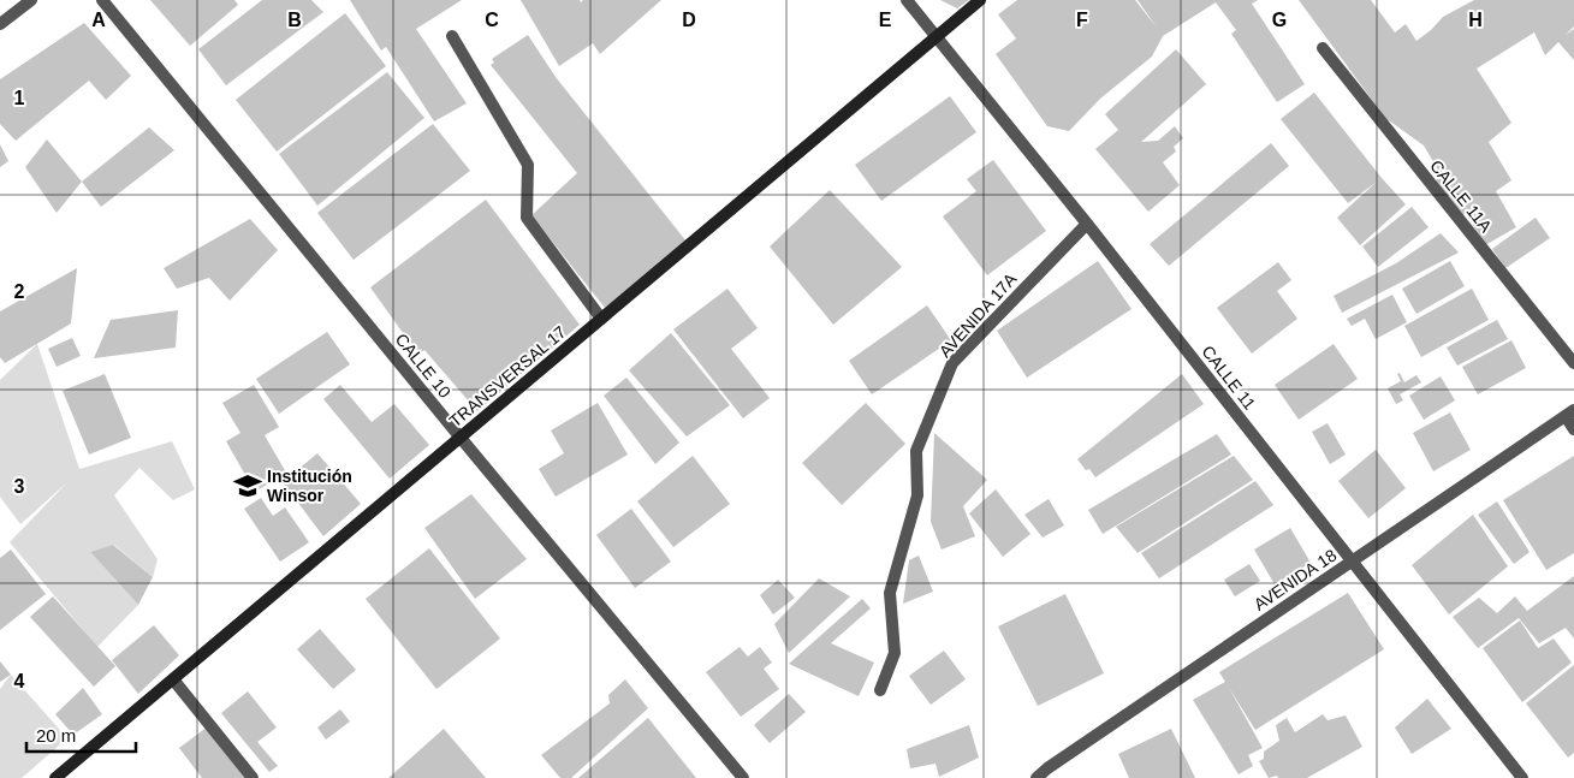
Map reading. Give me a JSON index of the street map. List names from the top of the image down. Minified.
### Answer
{"streets":{"main road":["TRANSVERSAL 17"],"street":["CALLE 11A","AVENIDA 17A","CALLE 10","CALLE 11","AVENIDA 18"]},"crossings":[["AVENIDA 17A","CALLE 11"],["CALLE 10","TRANSVERSAL 17"],["TRANSVERSAL 17","CALLE 11"],["CALLE 11","AVENIDA 18"]],"places":{"school or university":["Institución Winsor"]},"scale_bar":"20 m","grid":{"columns":["A","B","C","D","E","F","G","H"],"rows":["1","2","3","4"]}}
